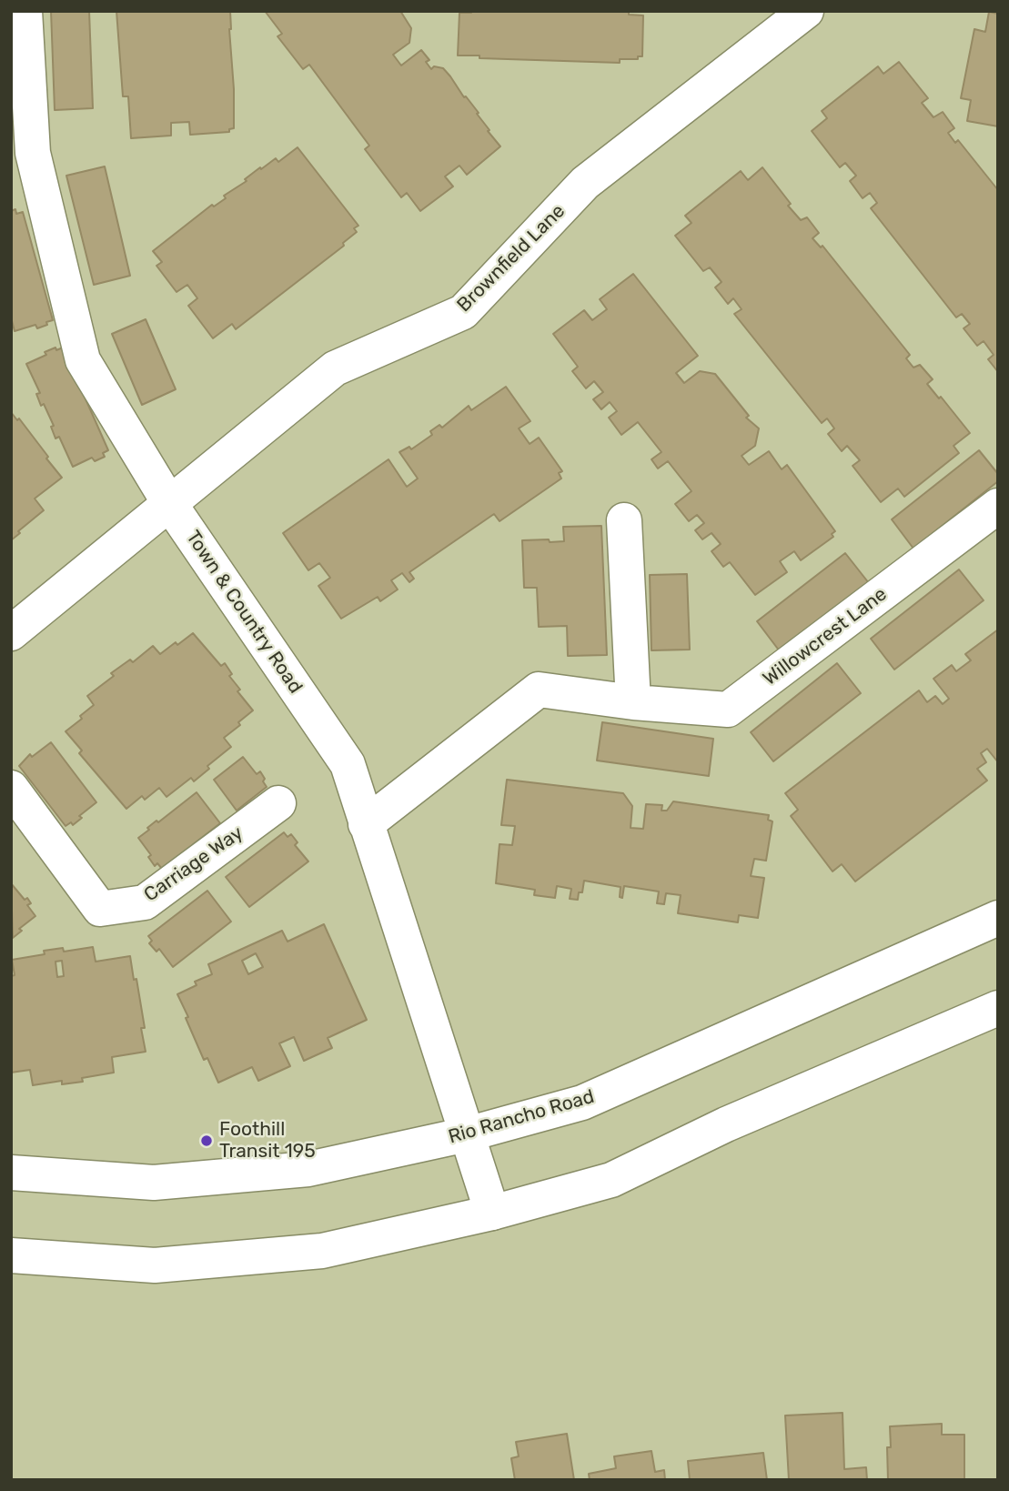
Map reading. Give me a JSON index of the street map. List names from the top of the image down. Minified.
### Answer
{"streets":{"street":["Brownfield Lane","Town & Country Road","Willowcrest Lane","Carriage Way","Rio Rancho Road"]},"crossings":[["Brownfield Lane","Town & Country Road"],["Town & Country Road","Willowcrest Lane"],["Town & Country Road","Rio Rancho Road"]],"places":["Foothill Transit 195"]}
